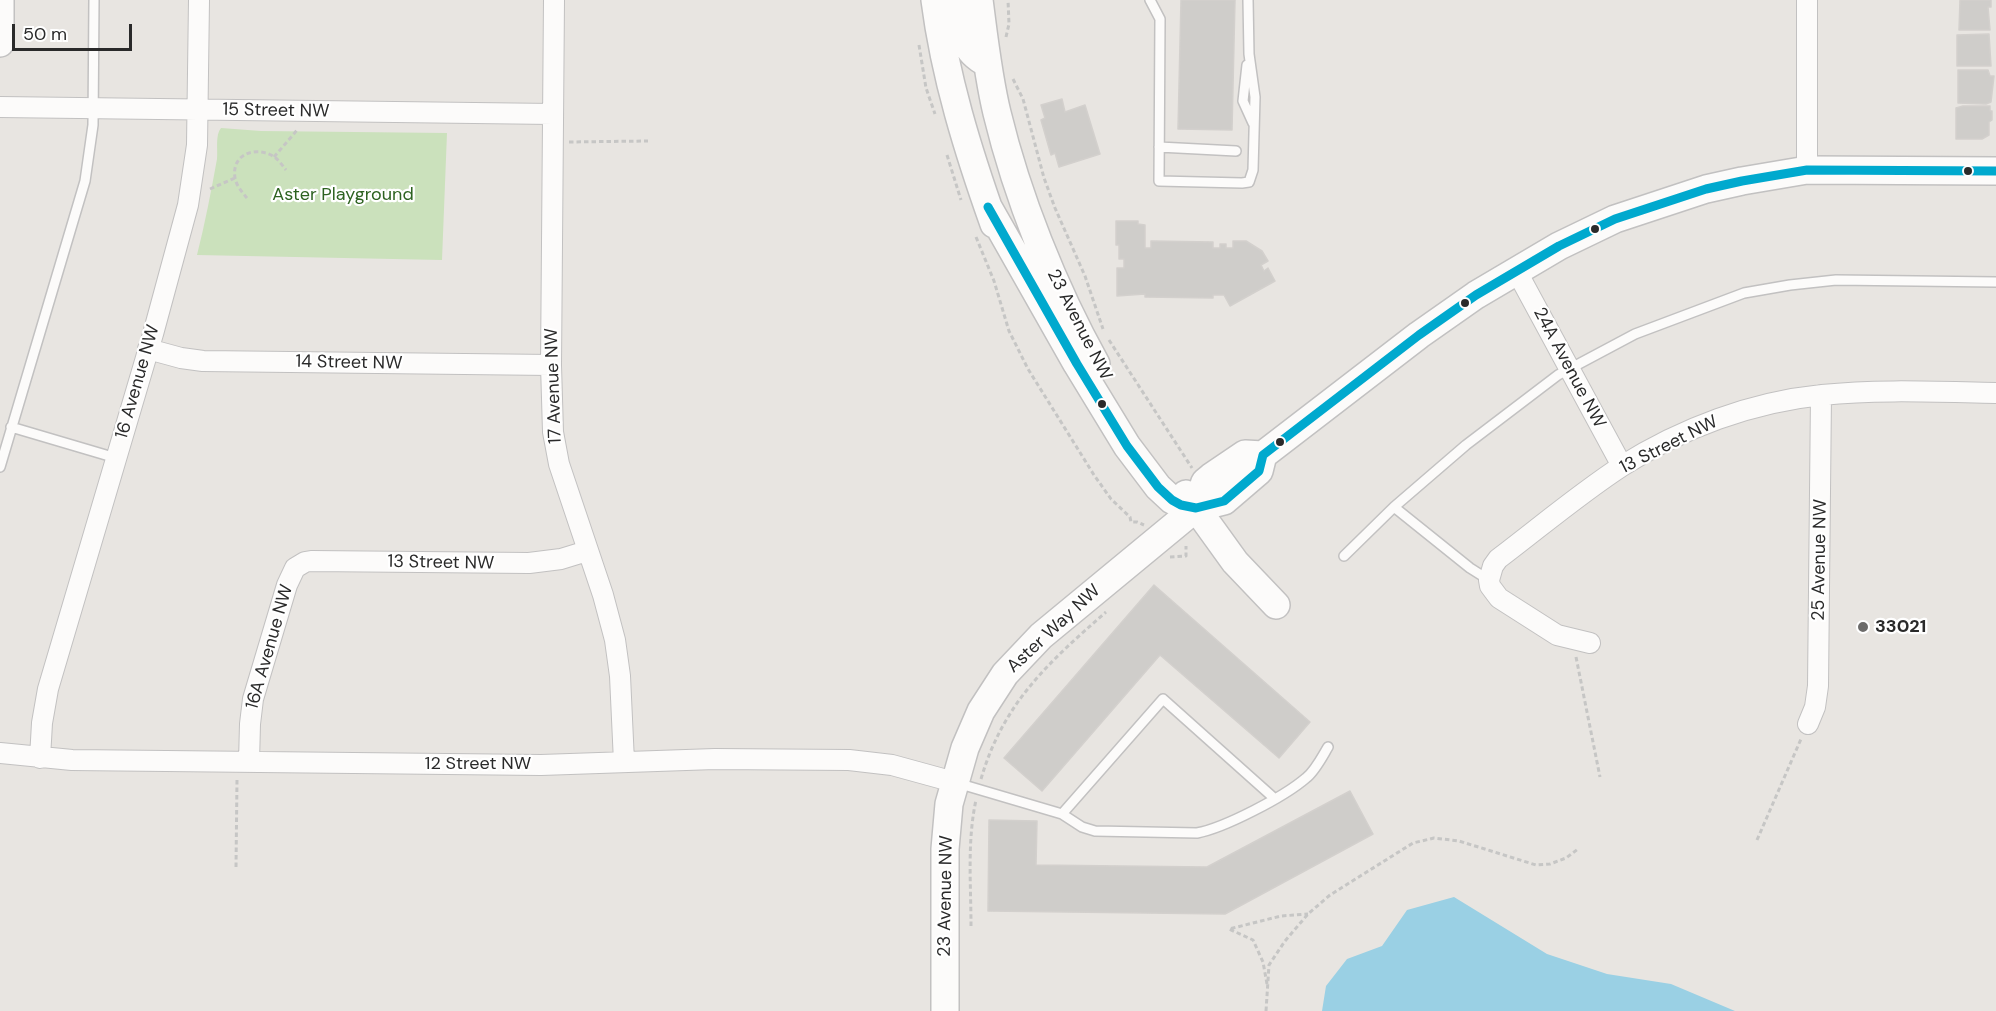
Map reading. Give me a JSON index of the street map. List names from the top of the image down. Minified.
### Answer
{"streets":{"main road":["23 Avenue NW","Aster Way NW"],"street":["15 Street NW","14 Street NW","24A Avenue NW","16 Avenue NW","17 Avenue NW","13 Street NW","25 Avenue NW","16A Avenue NW","12 Street NW"]},"crossings":[["15 Street NW","16 Avenue NW"],["15 Street NW","17 Avenue NW"],["23 Avenue NW","Aster Way NW"],["23 Avenue NW","12 Street NW"],["14 Street NW","16 Avenue NW"],["14 Street NW","17 Avenue NW"],["24A Avenue NW","13 Street NW"],["16 Avenue NW","12 Street NW"],["17 Avenue NW","13 Street NW"],["17 Avenue NW","12 Street NW"],["13 Street NW","25 Avenue NW"],["13 Street NW","16A Avenue NW"],["Aster Way NW","12 Street NW"],["16A Avenue NW","12 Street NW"]],"parks":["Aster Playground"],"places":["33021"],"scale_bar":"50 m"}
